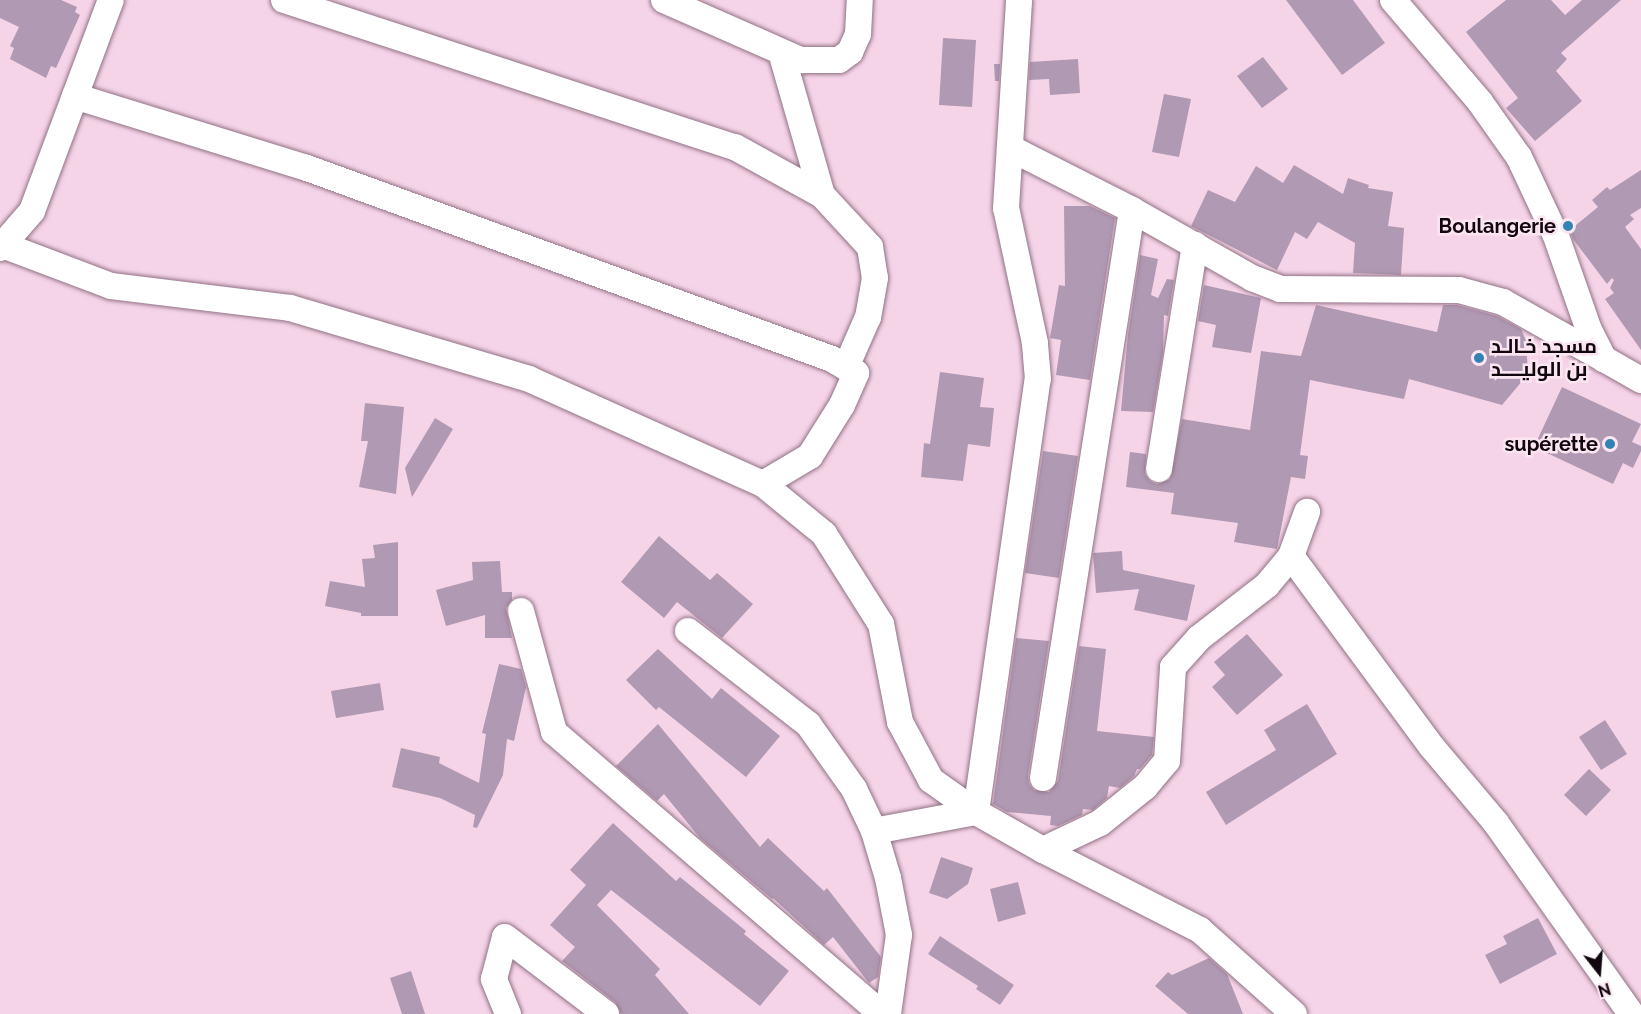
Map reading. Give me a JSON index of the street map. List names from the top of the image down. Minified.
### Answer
{"places":["Boulangerie","مسجد خـالـد بن الوليــــد","supérette"],"north":"bottom"}
